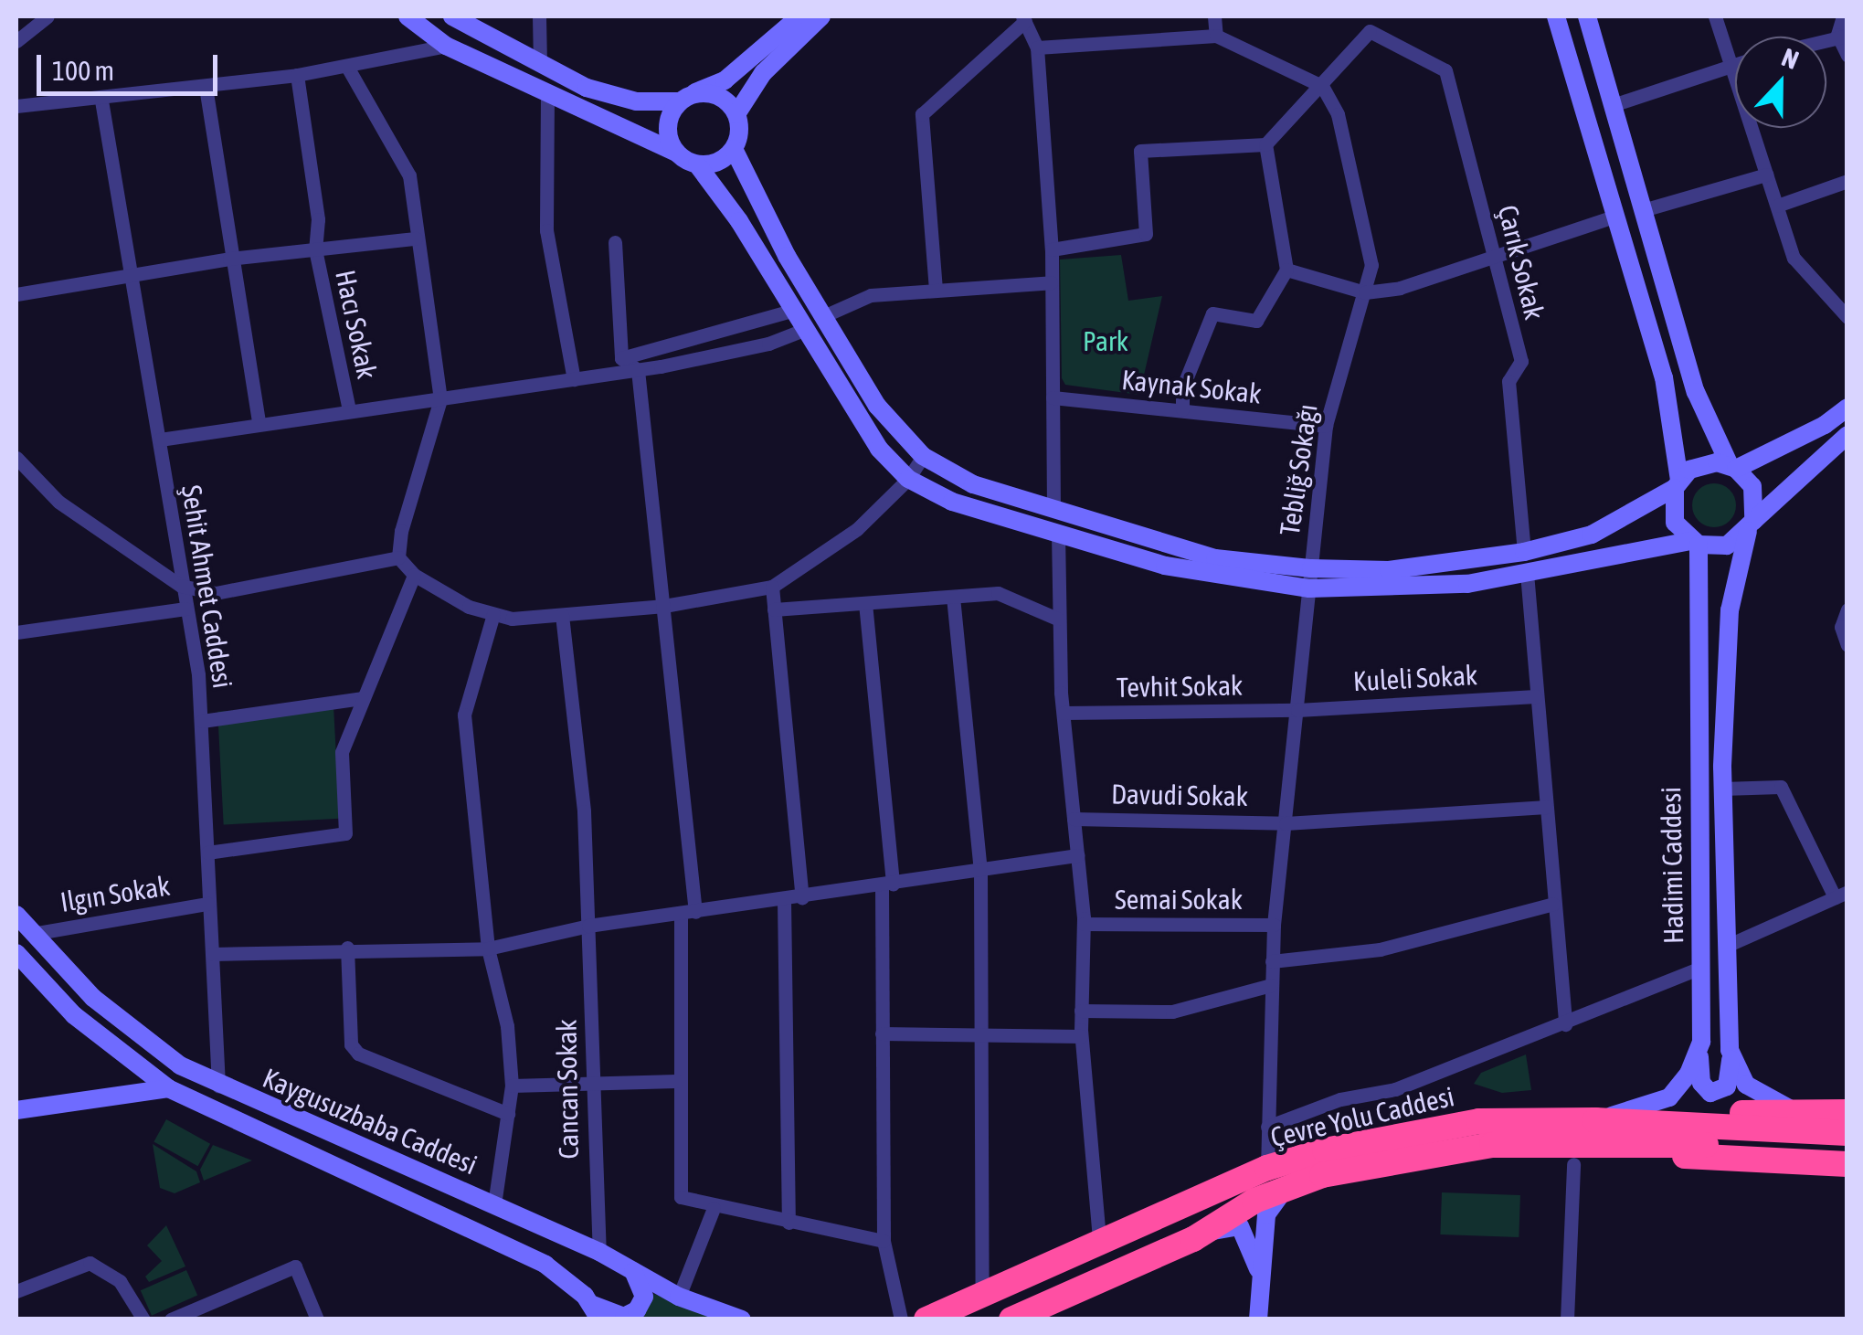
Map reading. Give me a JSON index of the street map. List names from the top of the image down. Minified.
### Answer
{"streets":{"highway":["Çevre Yolu Caddesi"],"main road":["Hadimi Caddesi","Kaygusuzbaba Caddesi"],"street":["Çarık Sokak","Hacı Sokak","Kaynak Sokak","Tebliğ Sokağı","Şehit Ahmet Caddesi","Kuleli Sokak","Tevhit Sokak","Davudi Sokak","Ilgın Sokak","Semai Sokak","Cancan Sokak"]},"crossings":[["Kaynak Sokak","Tebliğ Sokağı"],["Tebliğ Sokağı","Kuleli Sokak"],["Tebliğ Sokağı","Tevhit Sokak"],["Tebliğ Sokağı","Davudi Sokak"],["Tebliğ Sokağı","Semai Sokak"],["Tebliğ Sokağı","Çevre Yolu Caddesi"],["Şehit Ahmet Caddesi","Ilgın Sokak"],["Şehit Ahmet Caddesi","Kaygusuzbaba Caddesi"],["Kuleli Sokak","Tevhit Sokak"],["Ilgın Sokak","Kaygusuzbaba Caddesi"],["Cancan Sokak","Kaygusuzbaba Caddesi"]],"parks":["Park"],"scale_bar":"100 m","north":"top"}
